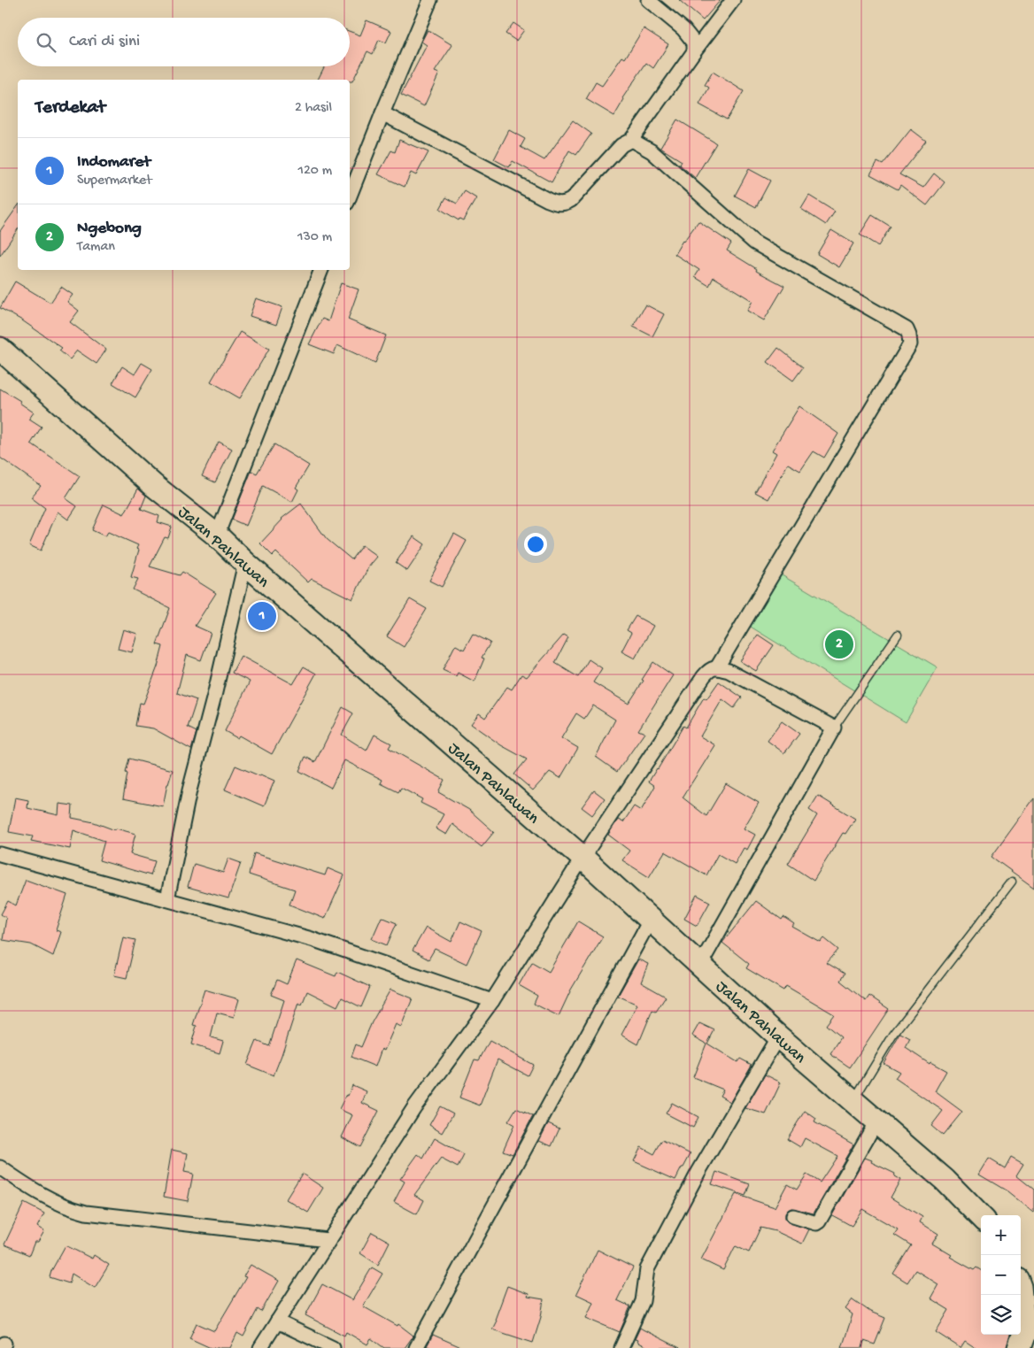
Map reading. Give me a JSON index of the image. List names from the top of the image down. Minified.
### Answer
{"streets":{"highway":["Jalan Pahlawan"]},"page":{"search":"Cari di sini","heading":["Terdekat","2 hasil"],"list":[{"mark":"1","name":"Indomaret","note":"Supermarket","value":"120 m"},{"mark":"2","name":"Ngebong","note":"Taman","value":"130 m"}],"pins":["1","2"],"map_buttons":["+","−"]}}
